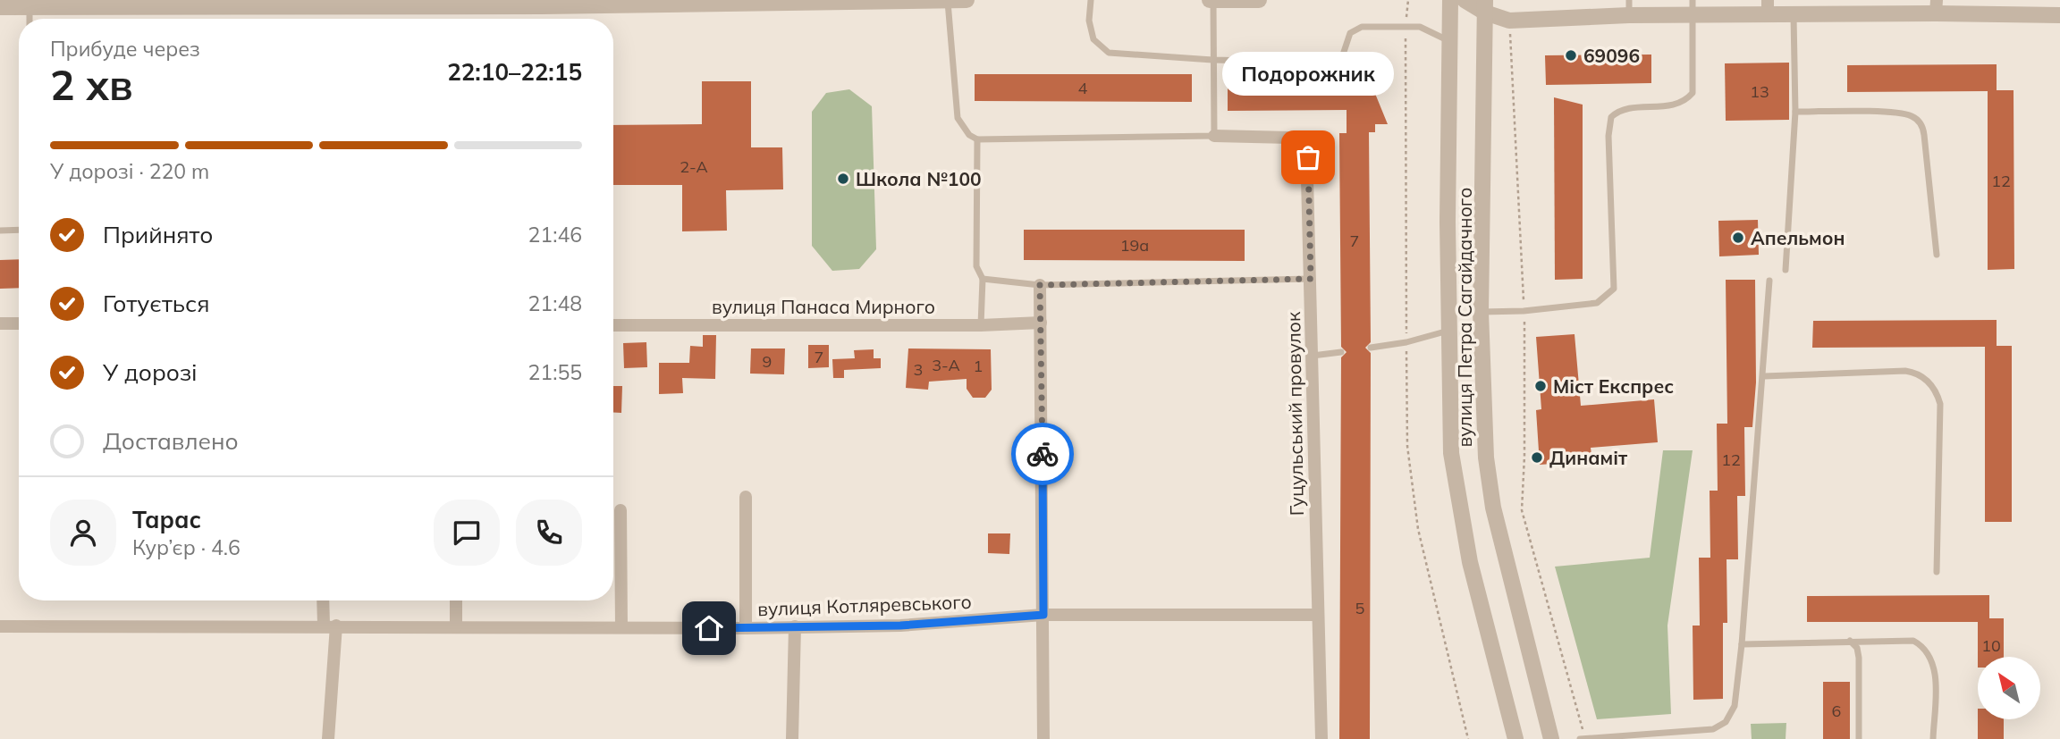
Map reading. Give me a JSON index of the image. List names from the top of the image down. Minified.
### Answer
{"streets":{"street":["вулиця Панаса Мирного","вулиця Петра Сагайдачного","Гуцульський провулок","вулиця Котляревського"]},"crossings":[["Гуцульський провулок","вулиця Котляревського"]],"places":["69096","Подорожник","Школа №100","Апельмон","Міст Експрес","Динаміт"],"house_numbers":["4","13","2-А","12","7","19а","7","9","3-А","1","3","12","5","10","6"],"north":"top left","page":{"heading":["2 хв","Прибуде через","22:10–22:15"],"panel":["Тарас","Кур’єр · 4.6"],"bubble":"Подорожник","bar":"У дорозі · 220 m","list":[["Прийнято","21:46"],["Готується","21:48"],["У дорозі","21:55"],"Доставлено"]}}
